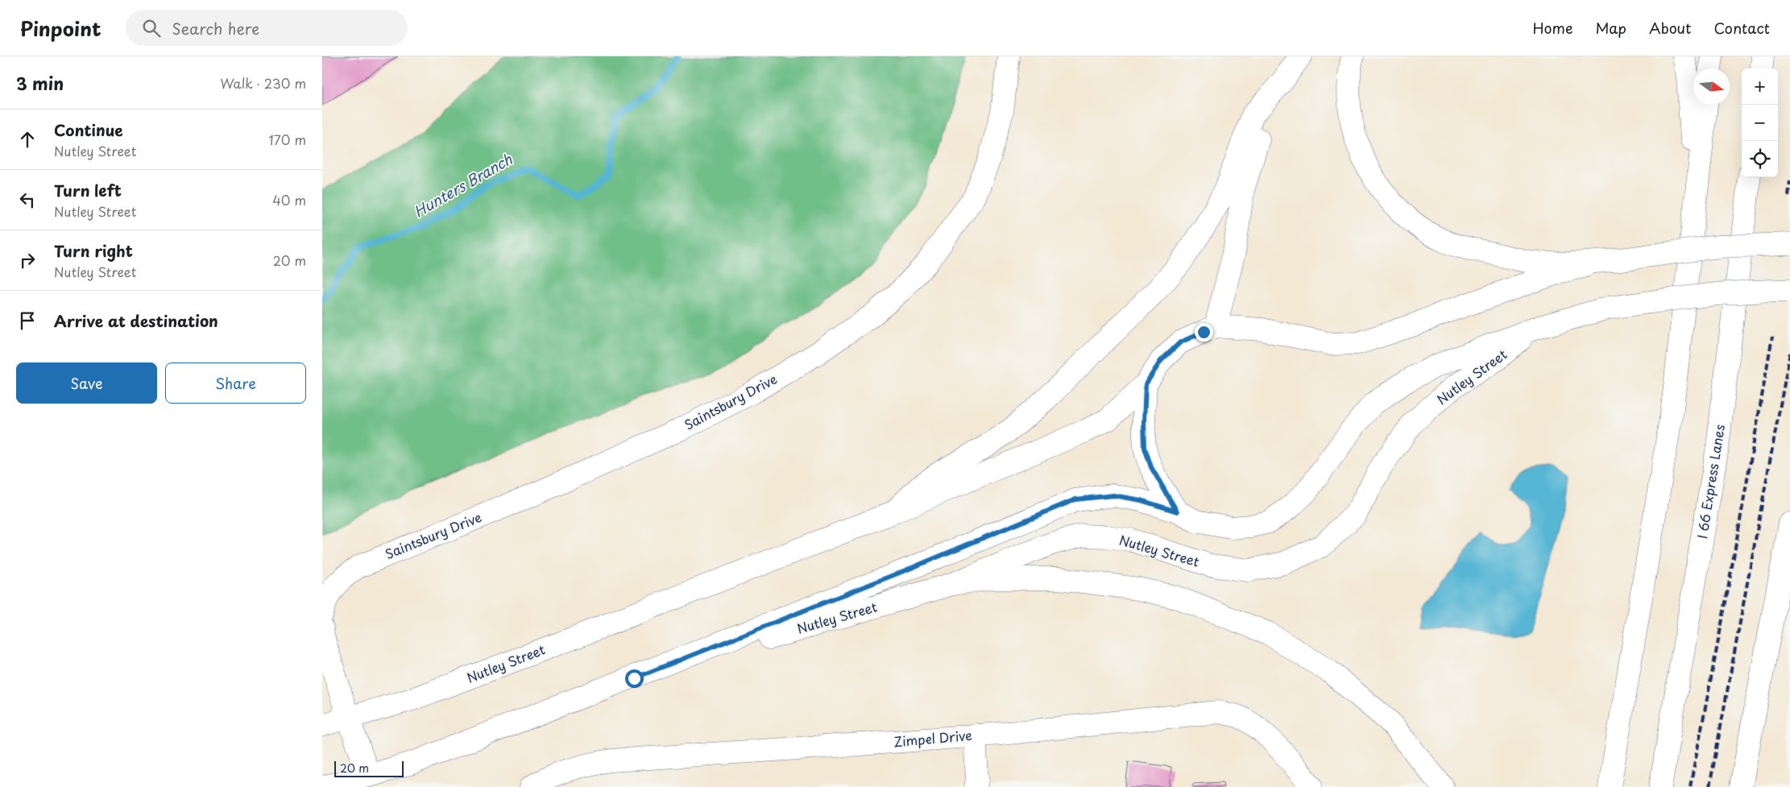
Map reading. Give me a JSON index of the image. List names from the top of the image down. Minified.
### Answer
{"streets":{"main road":["Nutley Street","Saintsbury Drive","I 66 Express Lanes","Zimpel Drive"]},"water":["Hunters Branch"],"scale_bar":"20 m","north":"right","page":{"header":"Pinpoint","search":"Search here","nav":["Home","Map","About","Contact"],"heading":["3 min","Walk · 230 m"],"map_buttons":["+","−"],"list":[["Continue","Nutley Street","170 m"],["Turn left","Nutley Street","40 m"],["Turn right","Nutley Street","20 m"],"Arrive at destination"],"buttons":["Save","Share"],"scale":"20 m"}}
